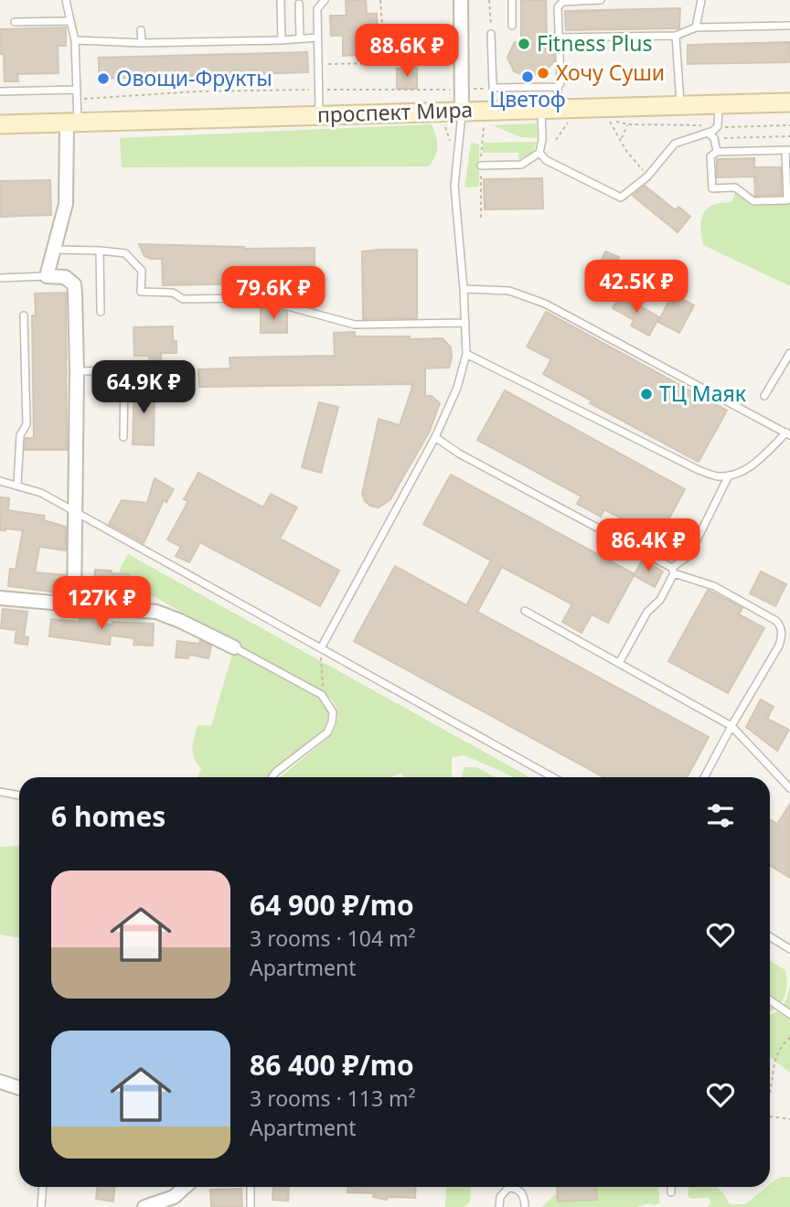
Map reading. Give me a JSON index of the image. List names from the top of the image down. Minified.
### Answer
{"streets":{"main road":["проспект Мира"]},"places":["Fitness Plus","Хочу Суши","Цветоф","Овощи-Фрукты","ТЦ Маяк"],"page":{"price":["88.6K ₽","42.5K ₽","79.6K ₽","64.9K ₽","86.4K ₽","127K ₽"],"heading":"6 homes","list":[{"name":"64 900 ₽/mo","note":"3 rooms · 104 m² · Apartment"},{"name":"86 400 ₽/mo","note":"3 rooms · 113 m² · Apartment"}]}}
